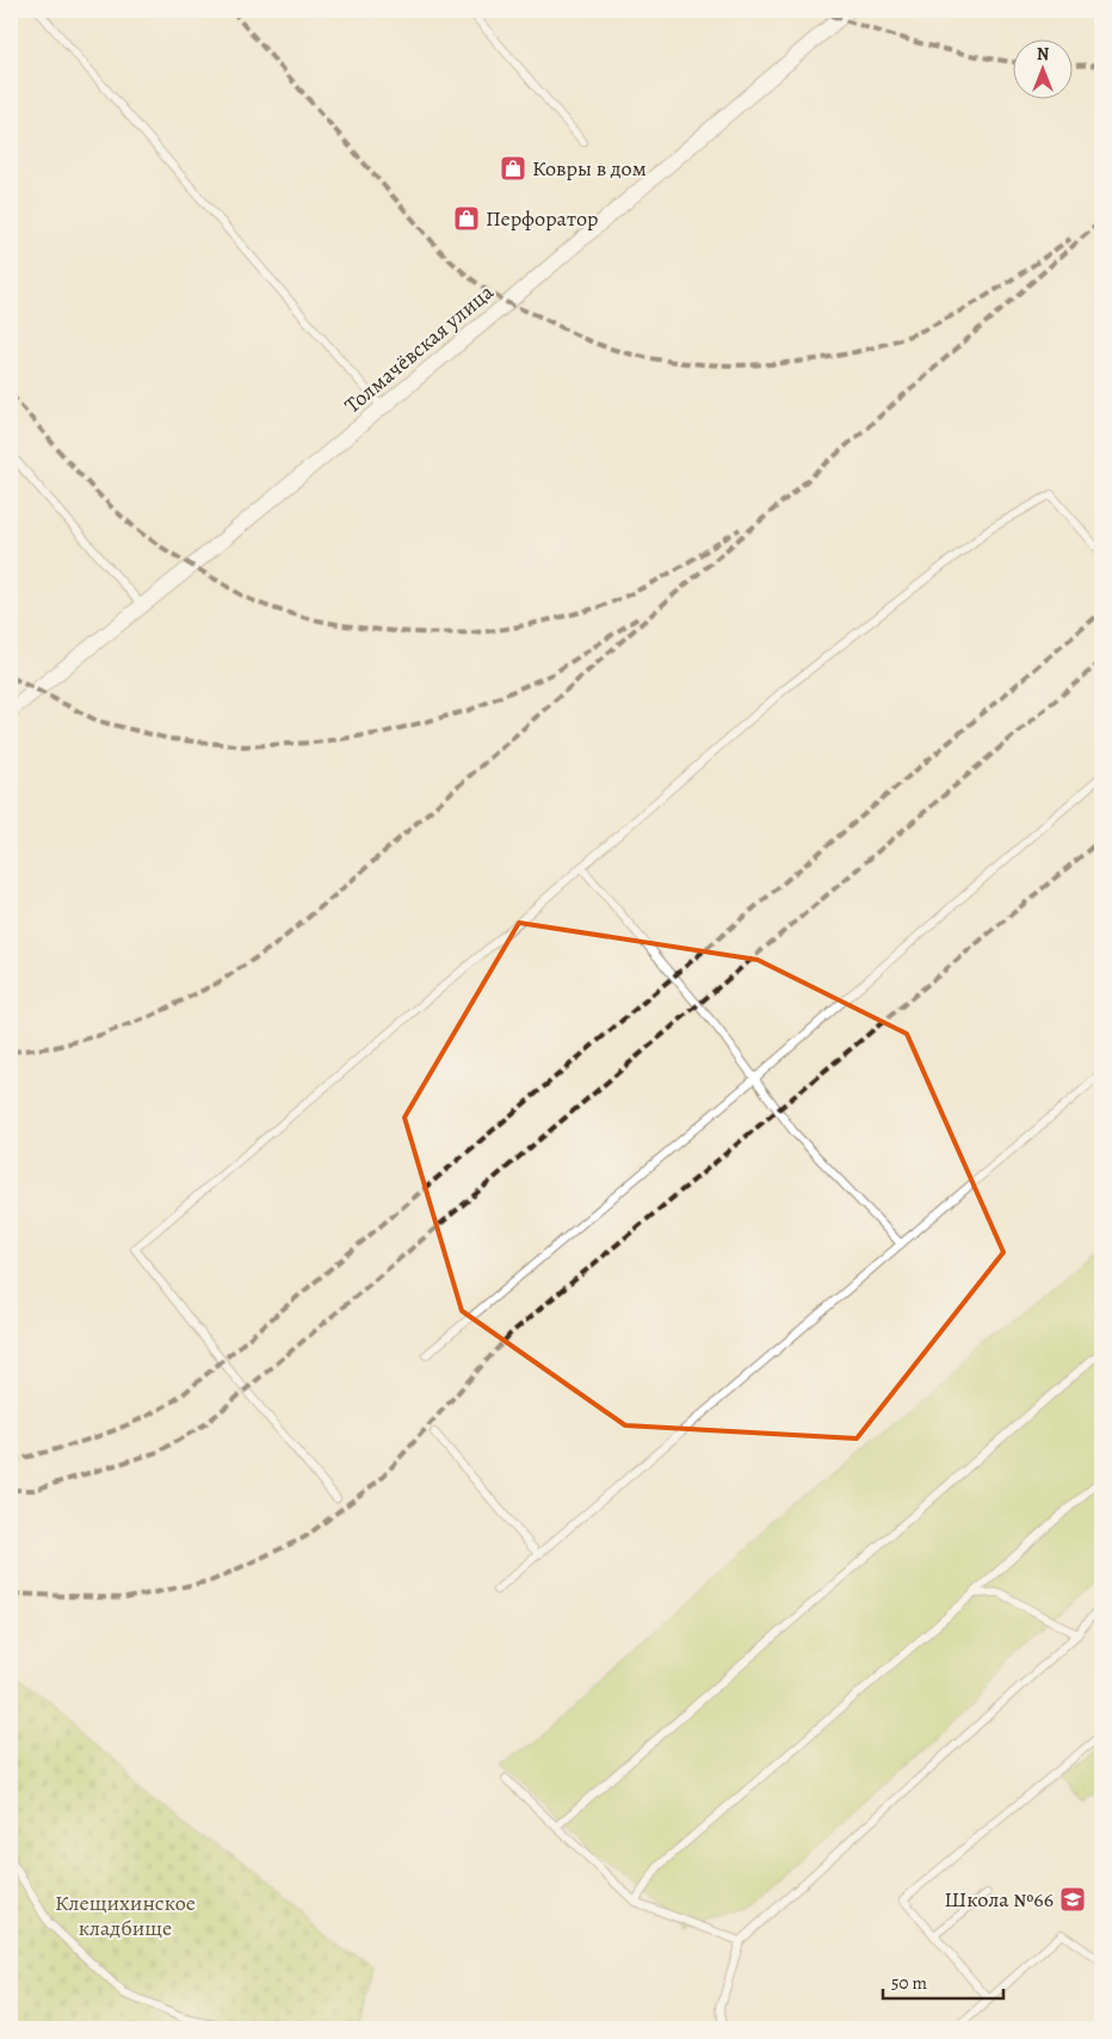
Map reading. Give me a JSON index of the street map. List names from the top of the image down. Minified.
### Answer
{"streets":{"street":["Толмачёвская улица"]},"parks":["Клещихинское кладбище"],"places":{"shop":["Ковры в дом","Перфоратор"],"school or university":["Школа №66"]},"scale_bar":"50 m","north":"top"}
